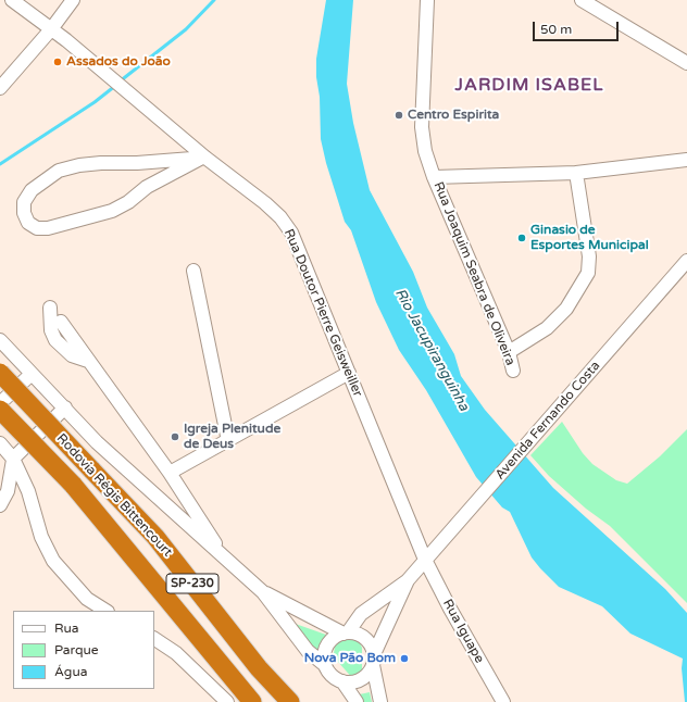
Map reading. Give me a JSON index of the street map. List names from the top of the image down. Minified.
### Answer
{"streets":{"highway":["Rodovia Régis Bittencourt","SP-230"],"street":["Rua Joaquim Seabra de Oliveira","Rua Doutor Pierre Geisweiller","Avenida Fernando Costa","Rua Iguape"]},"crossings":[["Rua Doutor Pierre Geisweiller","Avenida Fernando Costa"],["Rua Doutor Pierre Geisweiller","Rua Iguape"],["Avenida Fernando Costa","Rua Iguape"]],"districts":["JARDIM ISABEL"],"water":["Rio Jacupiranguinha"],"places":["Assados do João","Centro Espirita","Ginasio de Esportes Municipal","Igreja Plenitude de Deus","Nova Pão Bom"],"legend":["Rua","Parque","Água"],"scale_bar":"50 m"}
